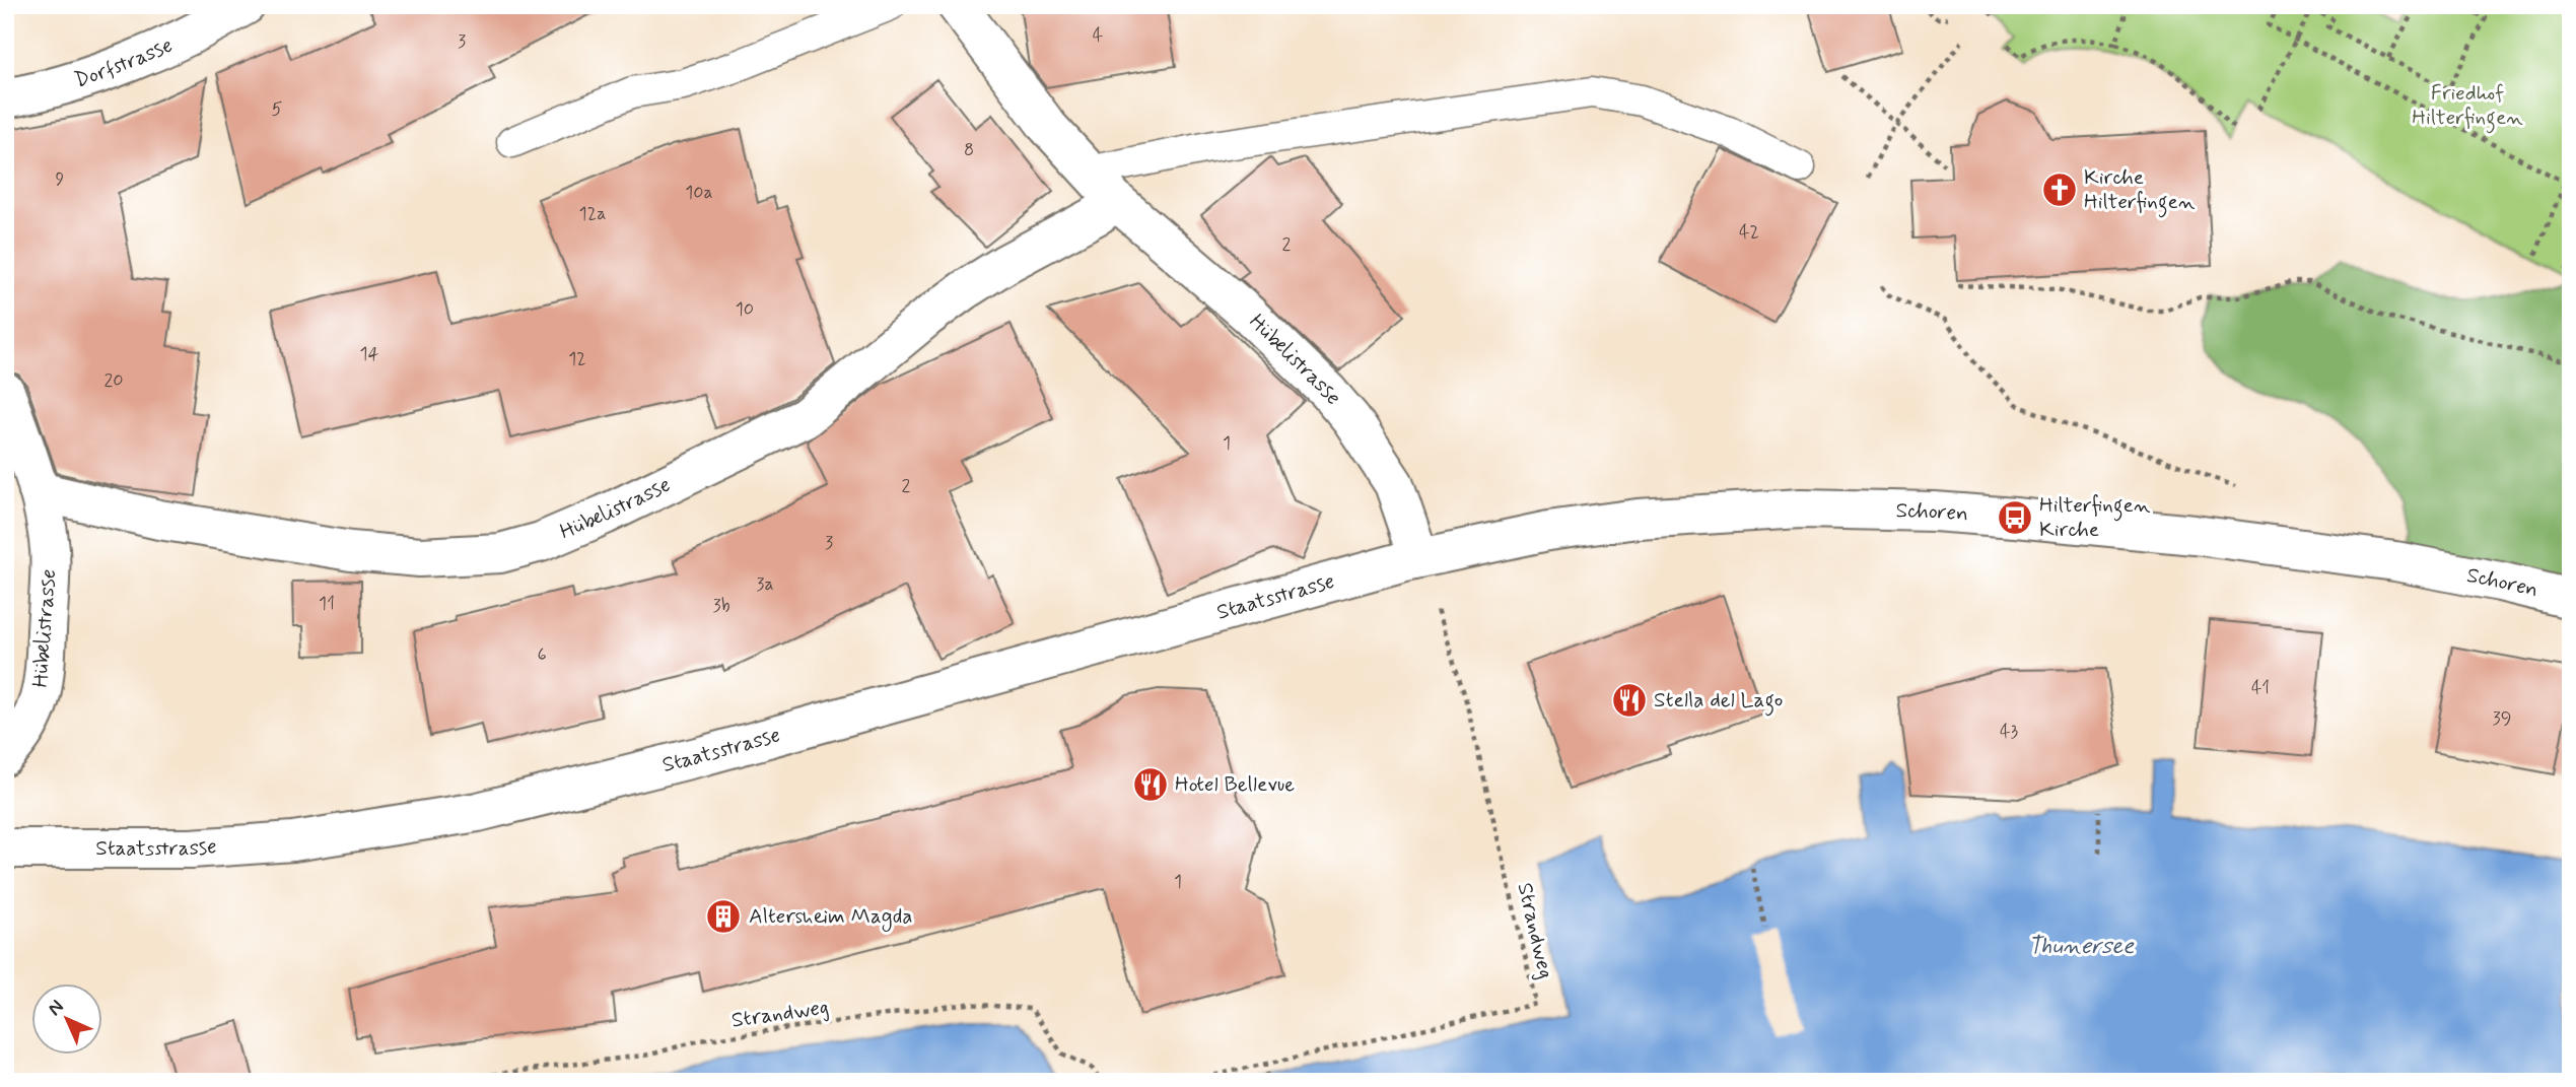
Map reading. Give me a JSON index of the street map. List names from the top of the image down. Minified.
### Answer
{"streets":{"main road":["Dorfstrasse","Hübelistrasse","Schoren","Staatsstrasse"],"path":["Strandweg"]},"crossings":[["Hübelistrasse","Schoren"],["Hübelistrasse","Staatsstrasse"],["Hübelistrasse","Strandweg"],["Schoren","Staatsstrasse"],["Schoren","Strandweg"],["Staatsstrasse","Strandweg"]],"water":["Thunersee"],"parks":["Friedhof Hilterfingen"],"places":{"church":["Kirche Hilterfingen"],"bus stop":["Hilterfingen Kirche"],"restaurant":["Stella del Lago","Hotel Bellevue"],"building":["Altersheim Magda"]},"house_numbers":["4","3","5","8","9","10a","12a","42","2","10","14","12","20","1","2","3","3a","11","3b","6","41","39","43","1"],"north":"top left"}
